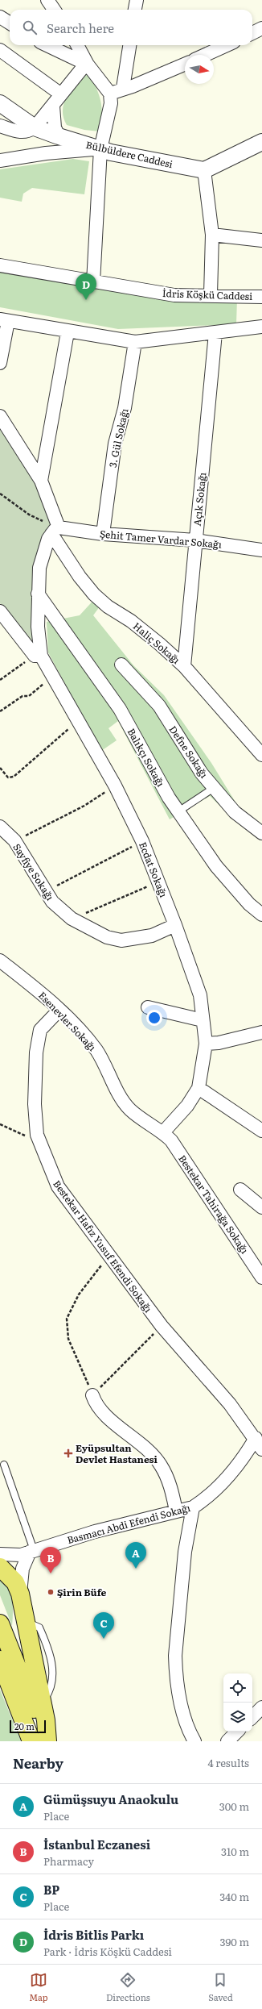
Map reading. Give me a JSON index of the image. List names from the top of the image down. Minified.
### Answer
{"streets":{"street":["Bülbüldere Caddesi","İdris Köşkü Caddesi","3. Gül Sokağı","Açık Sokağı","Şehit Tamer Vardar Sokağı","Haliç Sokağı","Defne Sokağı","Balıkçı Sokağı","Ecdat Sokağı","Sayfiye Sokağı","Esenevler Sokağı","Bestekar Tahirağa Sokağı","Bestekar Hafız Yusuf Efendi Sokağı","Basmacı Abdi Efendi Sokağı"]},"crossings":[["3. Gül Sokağı","Şehit Tamer Vardar Sokağı"],["Açık Sokağı","Şehit Tamer Vardar Sokağı"],["Açık Sokağı","Haliç Sokağı"],["Şehit Tamer Vardar Sokağı","Haliç Sokağı"],["Ecdat Sokağı","Sayfiye Sokağı"],["Esenevler Sokağı","Bestekar Tahirağa Sokağı"],["Esenevler Sokağı","Bestekar Hafız Yusuf Efendi Sokağı"],["Bestekar Hafız Yusuf Efendi Sokağı","Basmacı Abdi Efendi Sokağı"]],"places":{"health":["Eyüpsultan Devlet Hastanesi"],"other":["Şirin Büfe"]},"scale_bar":"20 m","north":"right","page":{"search":"Search here","pins":["D","A","B","C"],"scale":"20 m","heading":["Nearby","4 results"],"list":[{"mark":"A","name":"Gümüşsuyu Anaokulu","note":"Place","value":"300 m"},{"mark":"B","name":"İstanbul Eczanesi","note":"Pharmacy","value":"310 m"},{"mark":"C","name":"BP","note":"Place","value":"340 m"},{"mark":"D","name":"İdris Bitlis Parkı","note":"Park · İdris Köşkü Caddesi","value":"390 m"}],"nav":["Map","Directions","Saved"]}}
